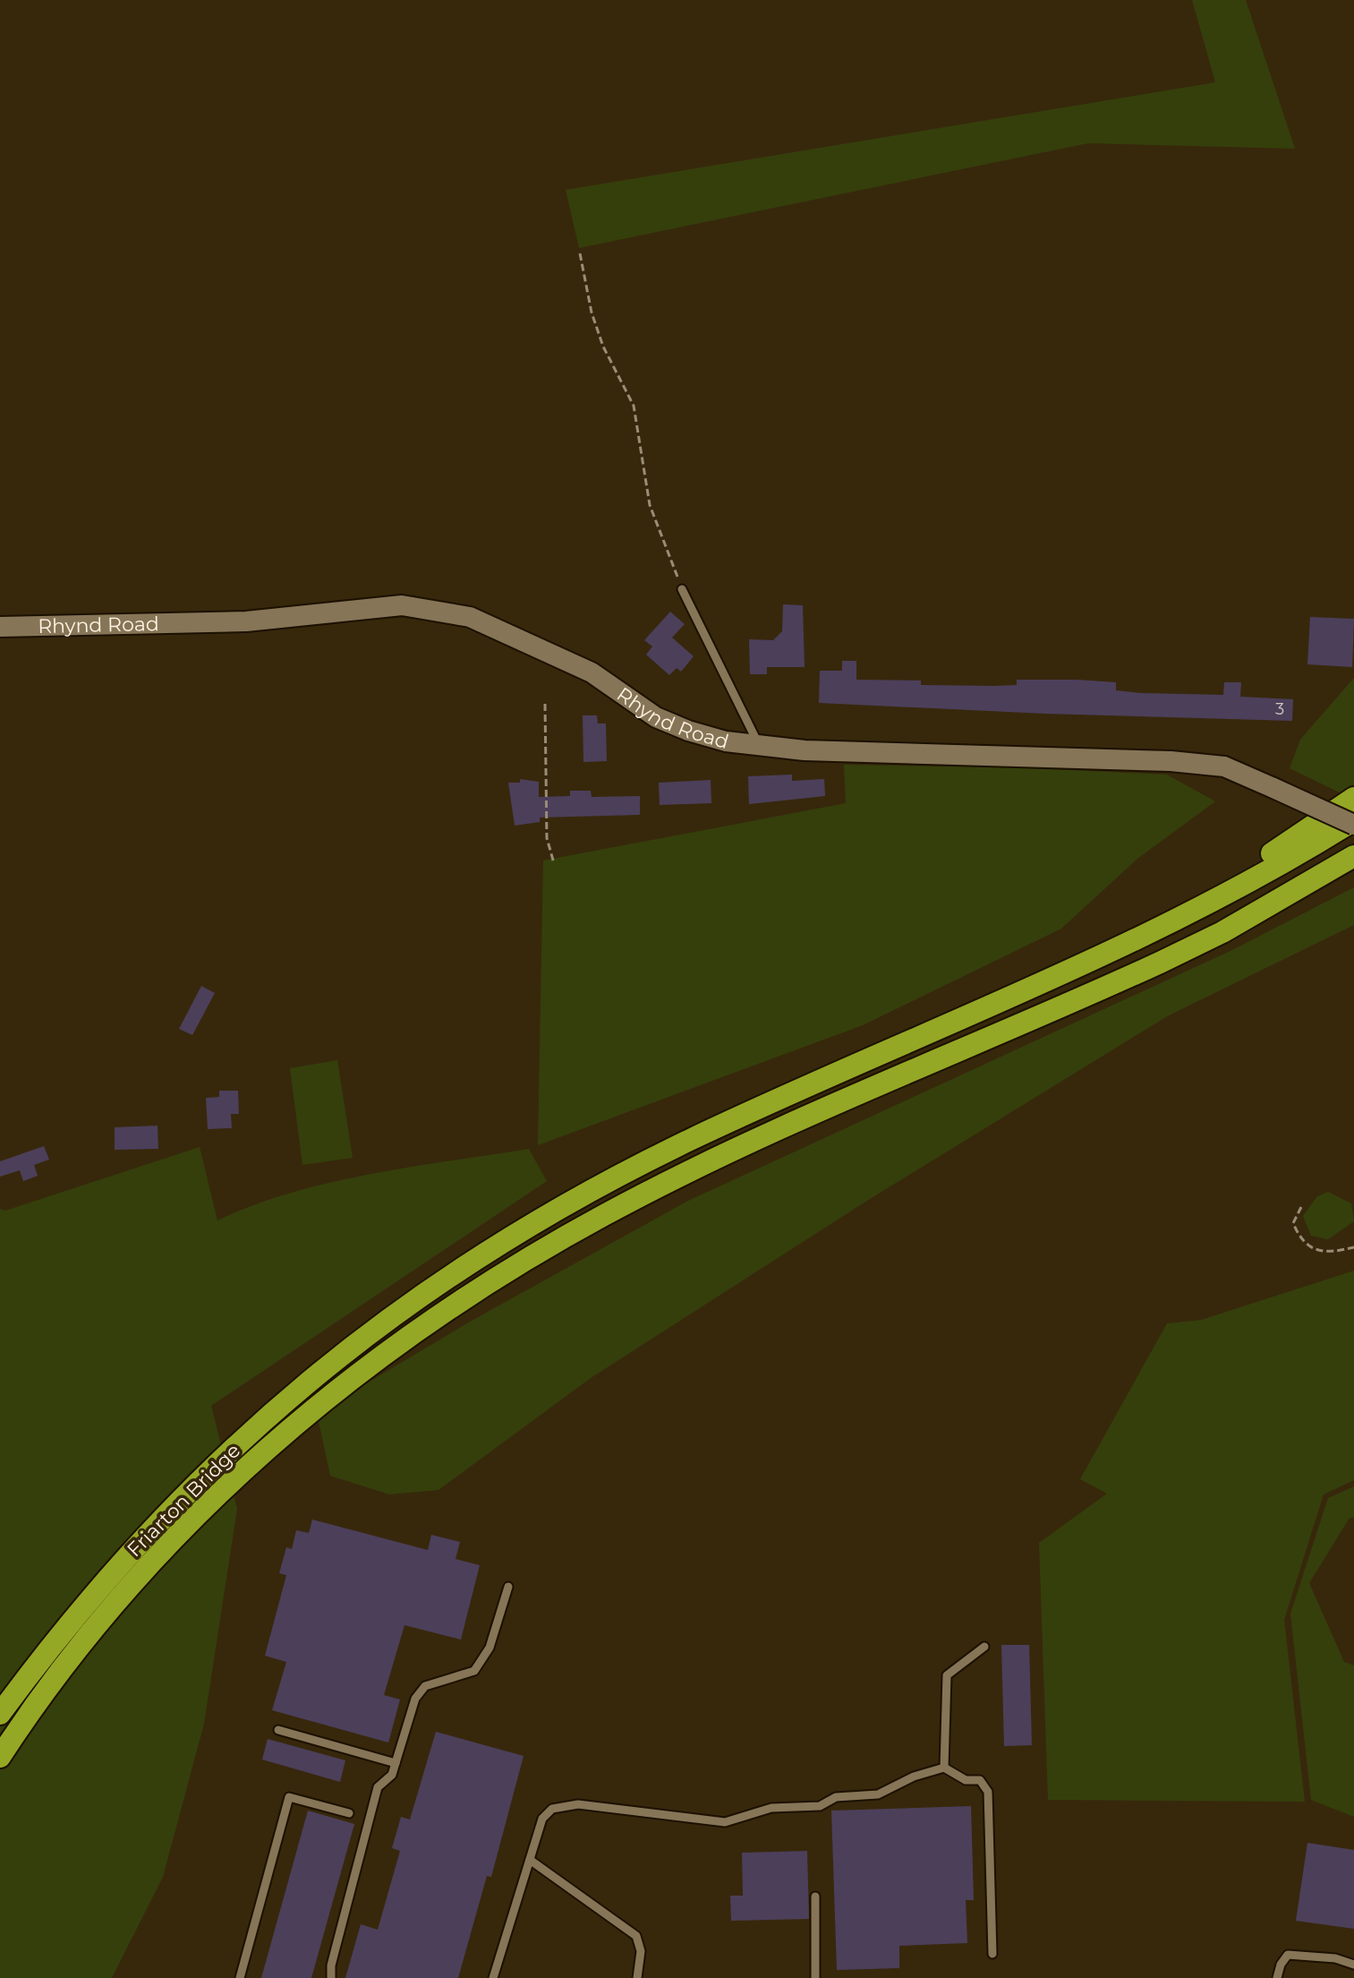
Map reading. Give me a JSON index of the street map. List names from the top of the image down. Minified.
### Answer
{"streets":{"highway":["Friarton Bridge"],"street":["Rhynd Road"]},"house_numbers":["3"]}
